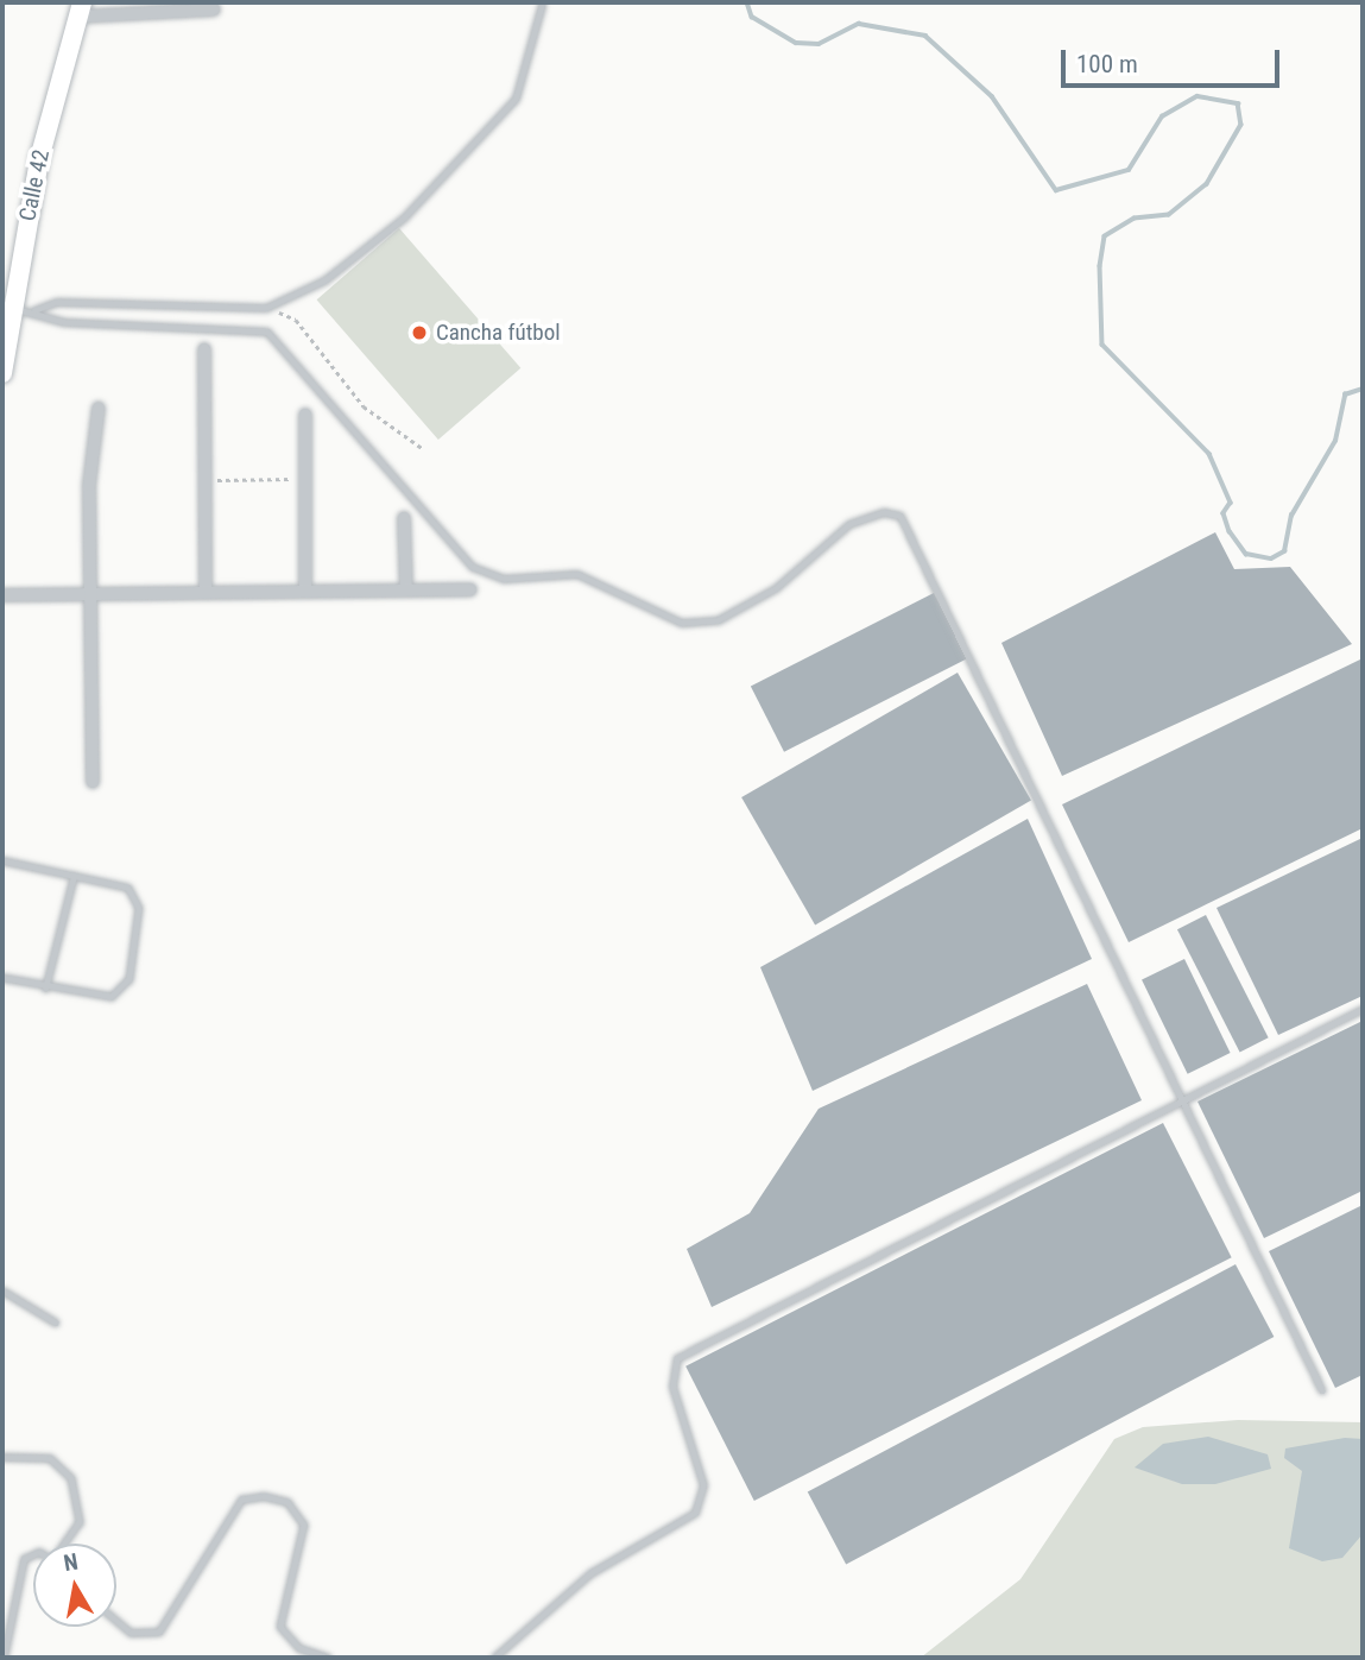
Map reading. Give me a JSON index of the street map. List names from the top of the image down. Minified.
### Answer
{"streets":{"main road":["Calle 42"]},"places":["Cancha fútbol"],"scale_bar":"100 m","north":"top"}
